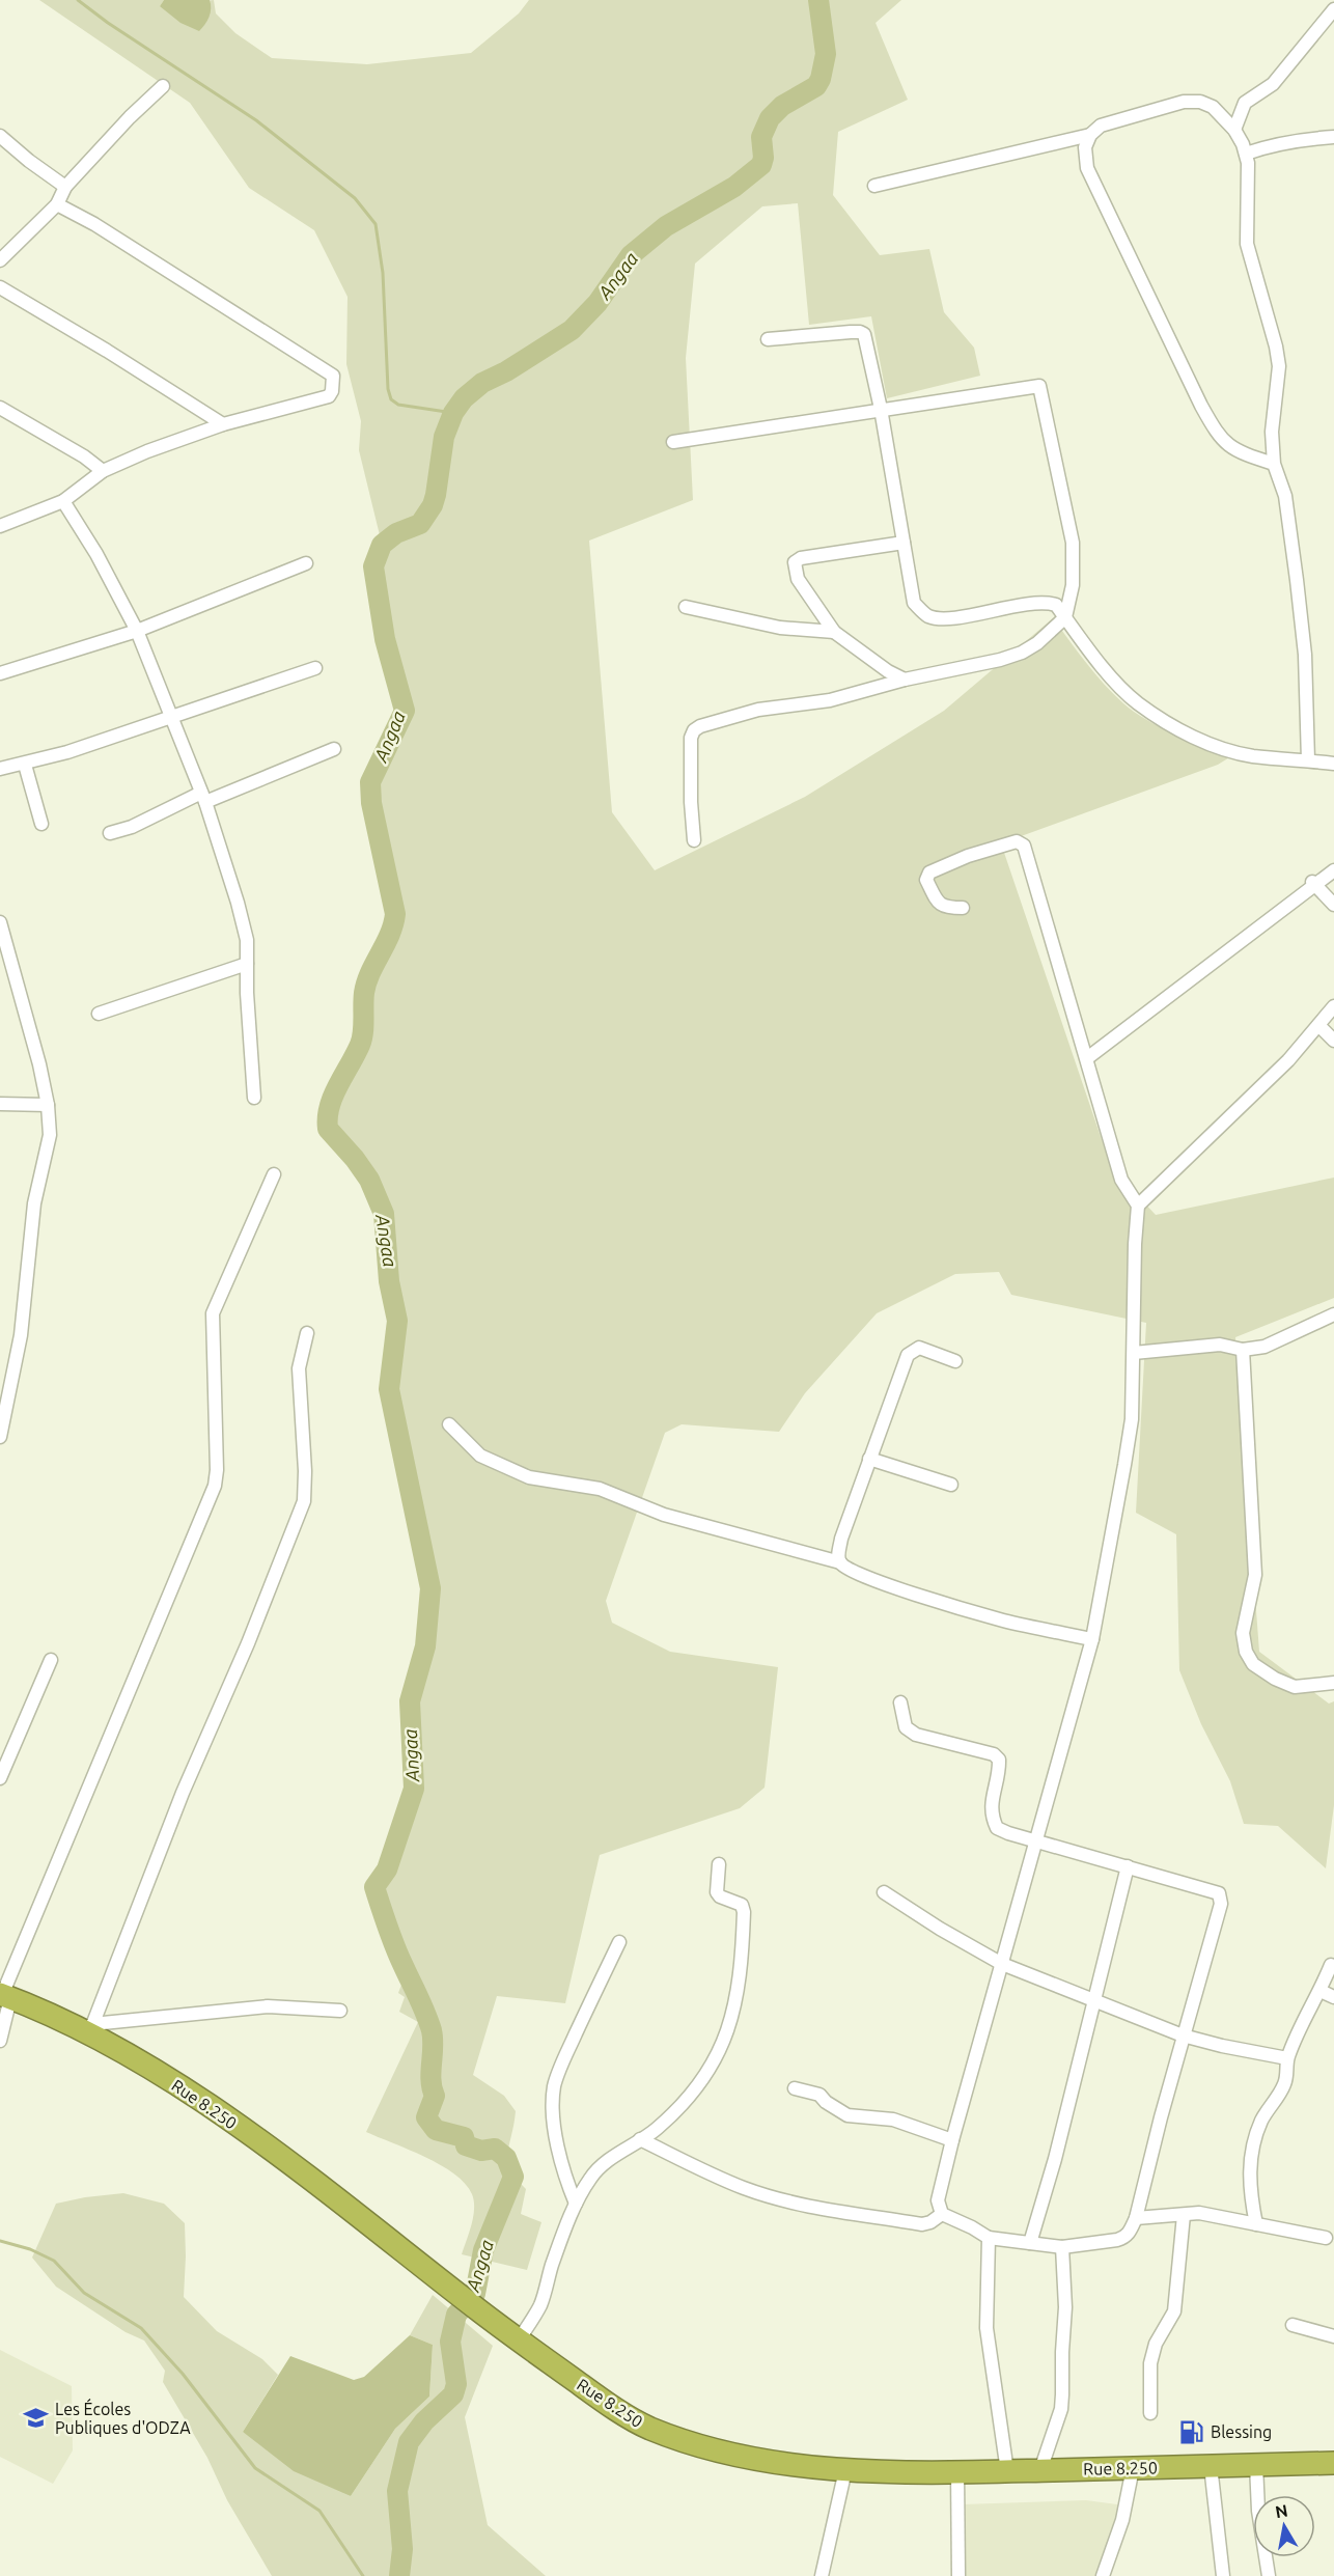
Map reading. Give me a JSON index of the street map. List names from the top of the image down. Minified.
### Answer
{"streets":{"highway":["Rue 8.250"]},"water":["Angaa"],"places":{"school or university":["Les Écoles Publiques d'ODZA"],"fuel station":["Blessing"]},"north":"top"}
